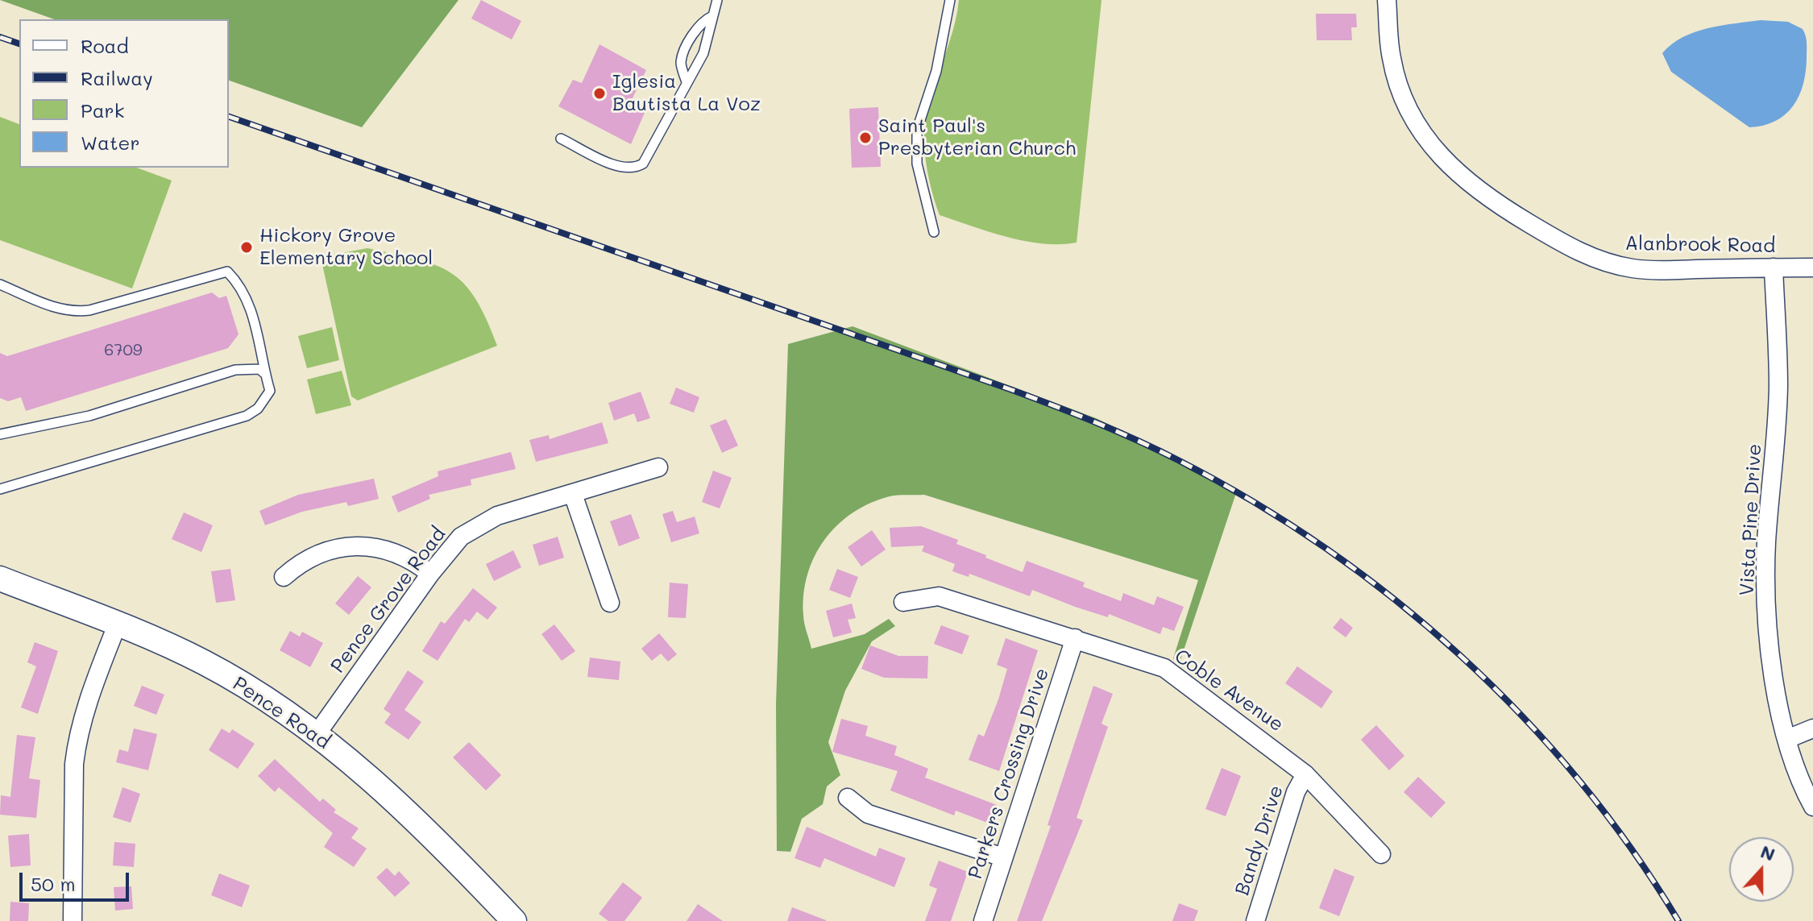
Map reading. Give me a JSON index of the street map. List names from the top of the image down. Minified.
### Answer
{"streets":{"street":["Alanbrook Road","Vista Pine Drive","Pence Grove Road","Coble Avenue","Pence Road","Parkers Crossing Drive","Bandy Drive"]},"crossings":[["Alanbrook Road","Vista Pine Drive"],["Pence Grove Road","Pence Road"],["Coble Avenue","Parkers Crossing Drive"],["Coble Avenue","Bandy Drive"]],"places":["Iglesia Bautista La Voz","Saint Paul's Presbyterian Church","Hickory Grove Elementary School"],"house_numbers":["6709"],"legend":["Road","Railway","Park","Water"],"scale_bar":"50 m","north":"top"}
